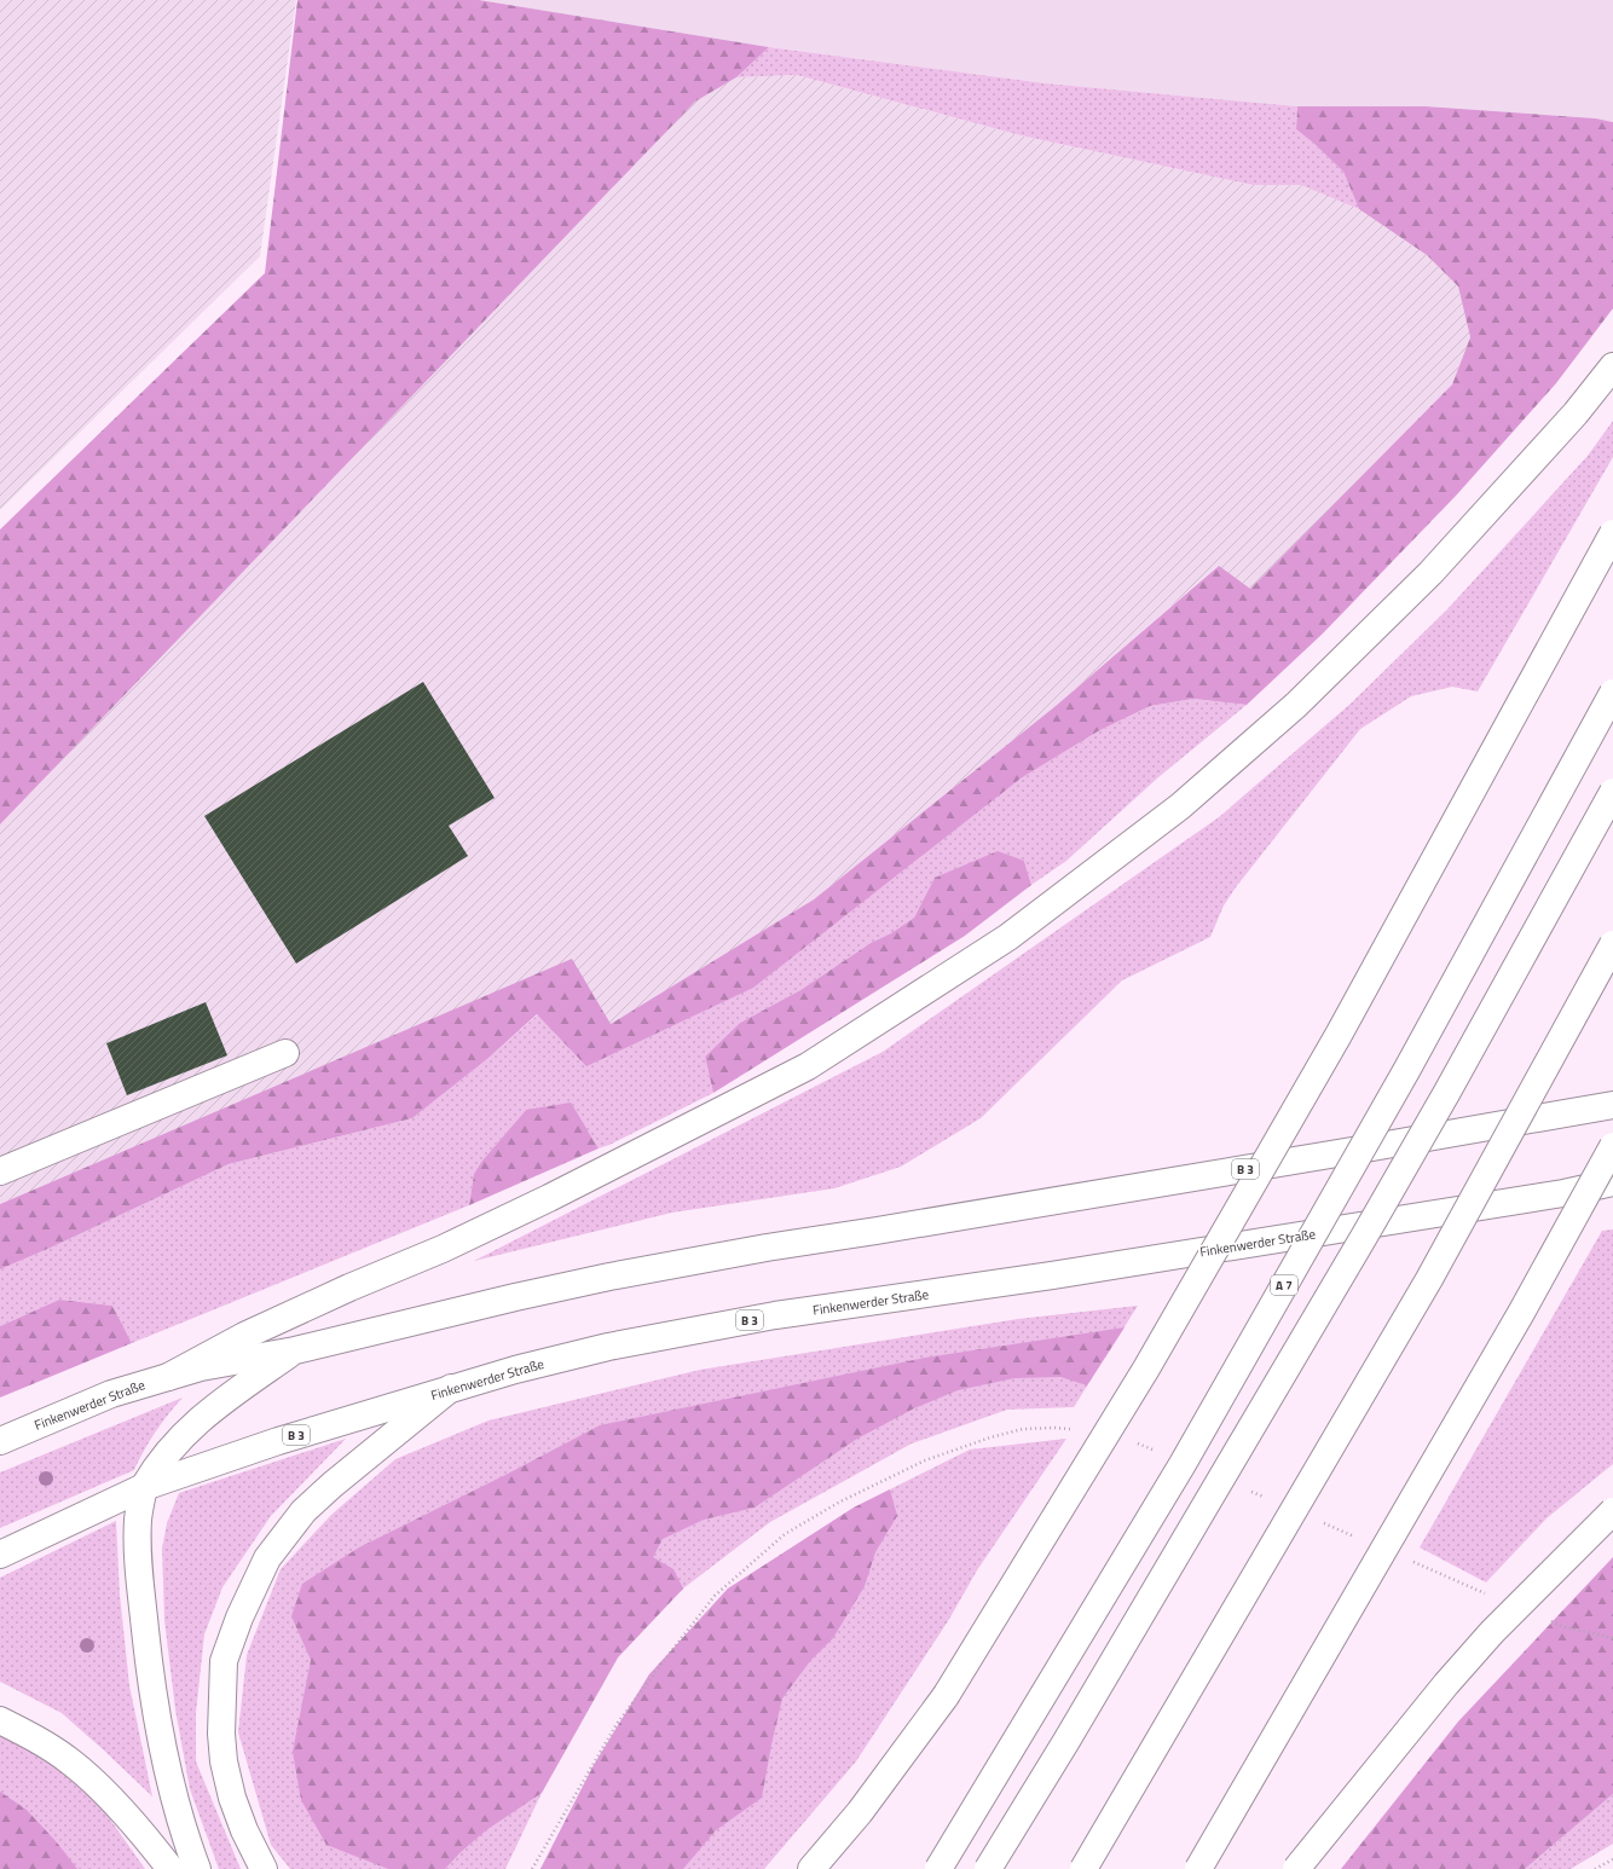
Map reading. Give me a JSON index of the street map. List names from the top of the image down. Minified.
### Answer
{"streets":{"main road":["B 3","Finkenwerder Straße","A 7"]}}
